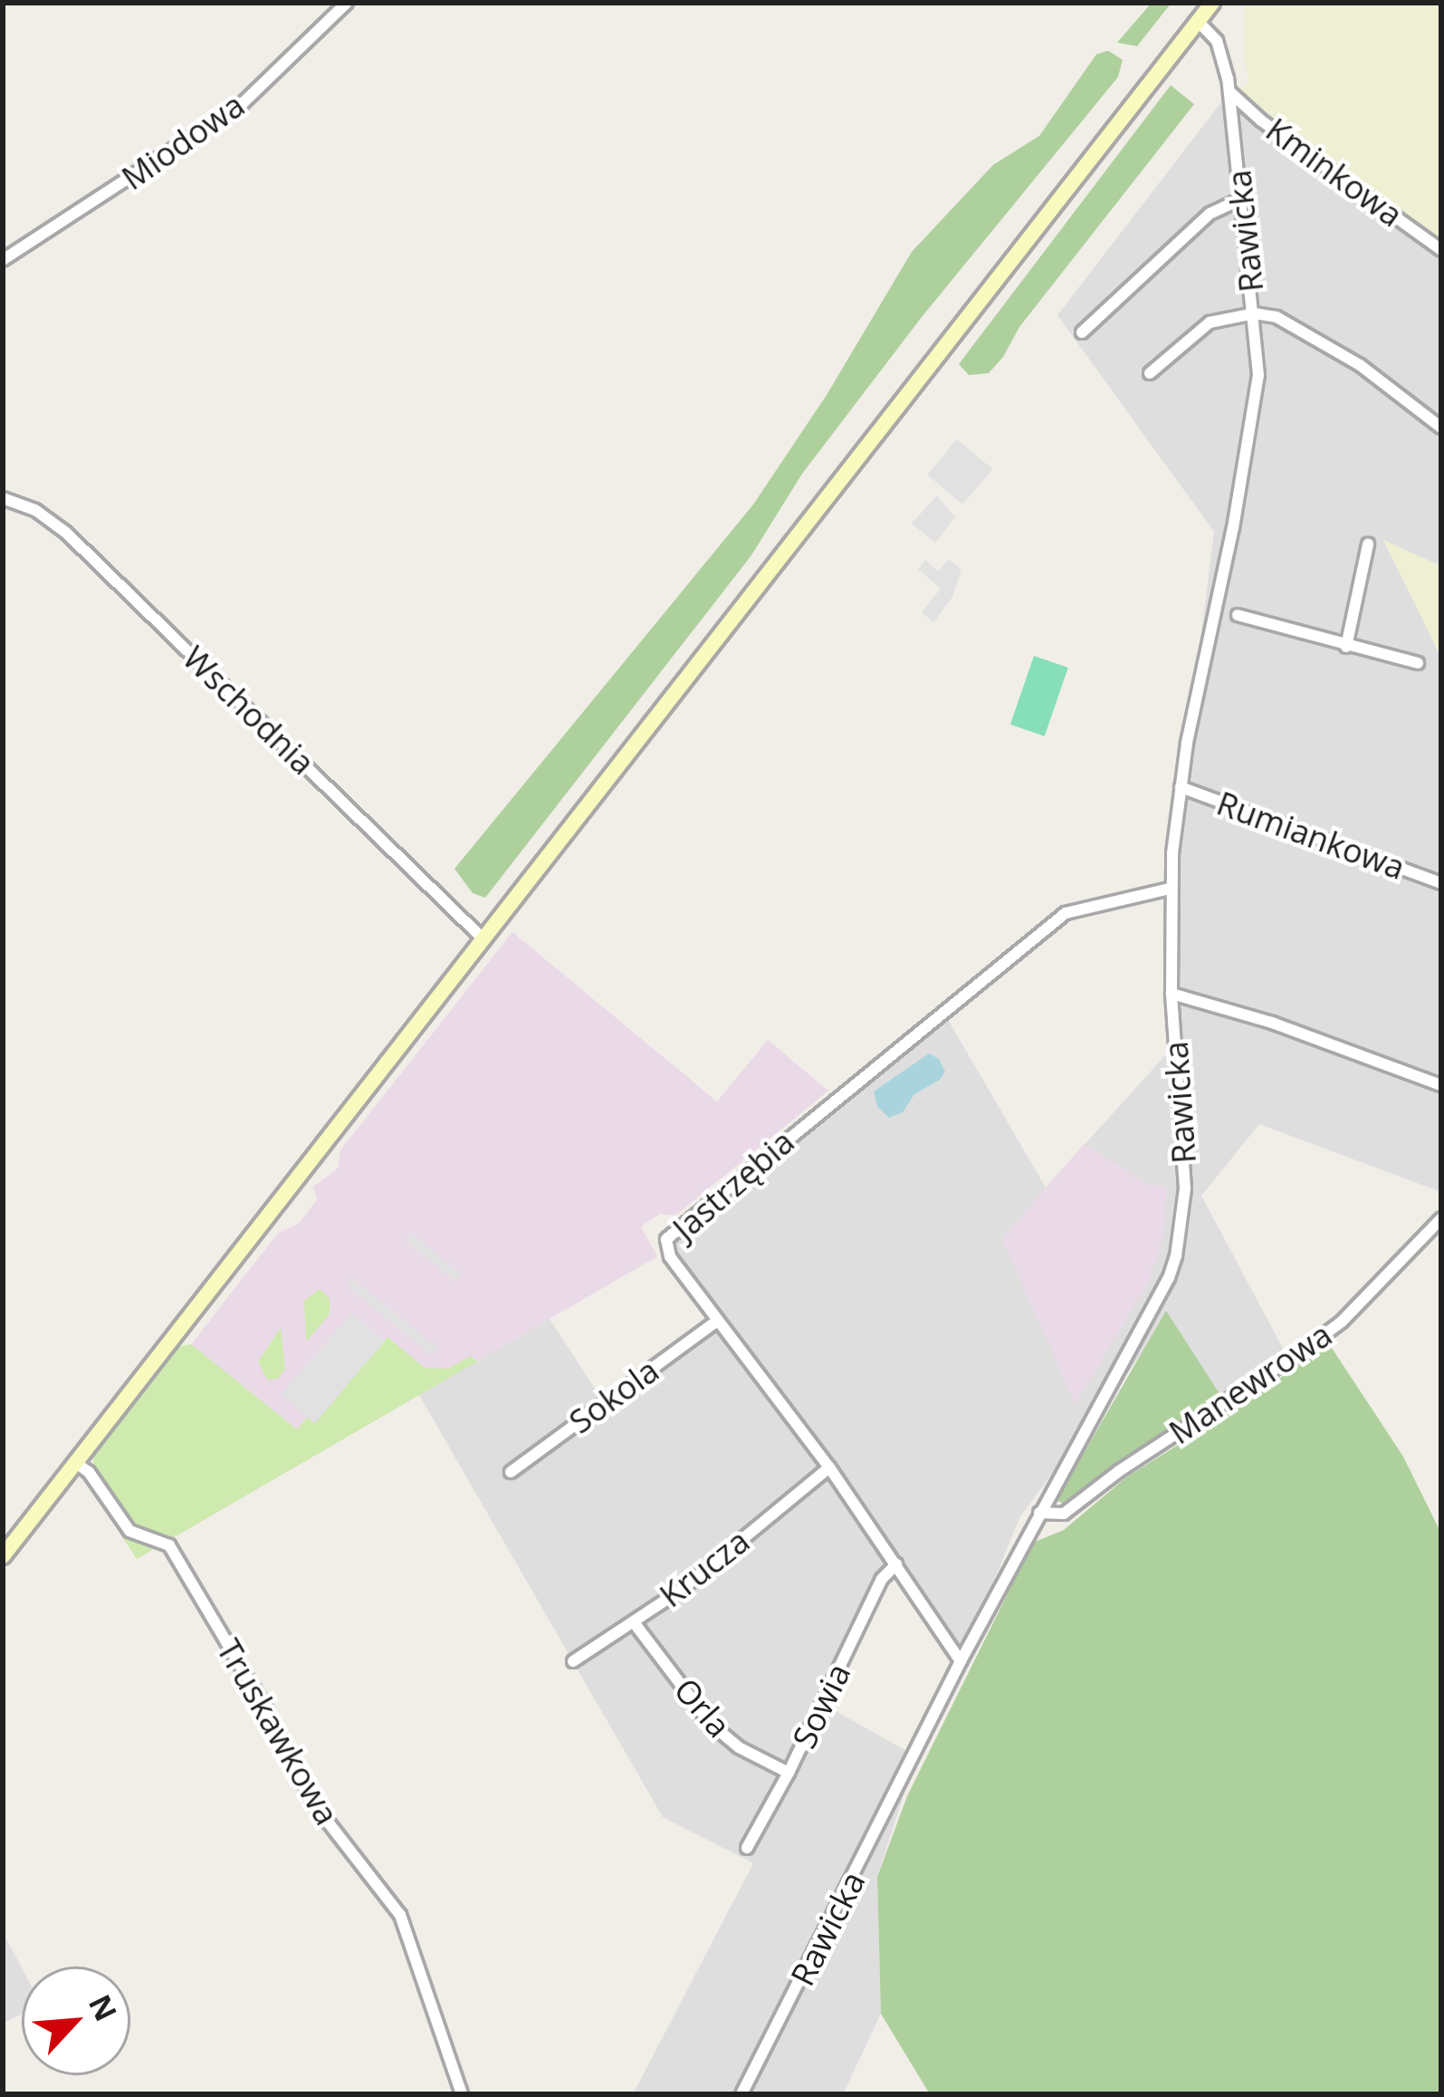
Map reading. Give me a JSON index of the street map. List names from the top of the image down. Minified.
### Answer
{"streets":{"street":["Miodowa","Kminkowa","Rawicka","Wschodnia","Rumiankowa","Jastrzębia","Manewrowa","Sokola","Krucza","Sowia","Orla","Truskawkowa"]},"crossings":[["Kminkowa","Rawicka"],["Rawicka","Rumiankowa"],["Rawicka","Jastrzębia"],["Rawicka","Manewrowa"],["Jastrzębia","Sokola"],["Jastrzębia","Krucza"],["Jastrzębia","Sowia"],["Krucza","Orla"],["Sowia","Orla"]],"north":"top right"}
